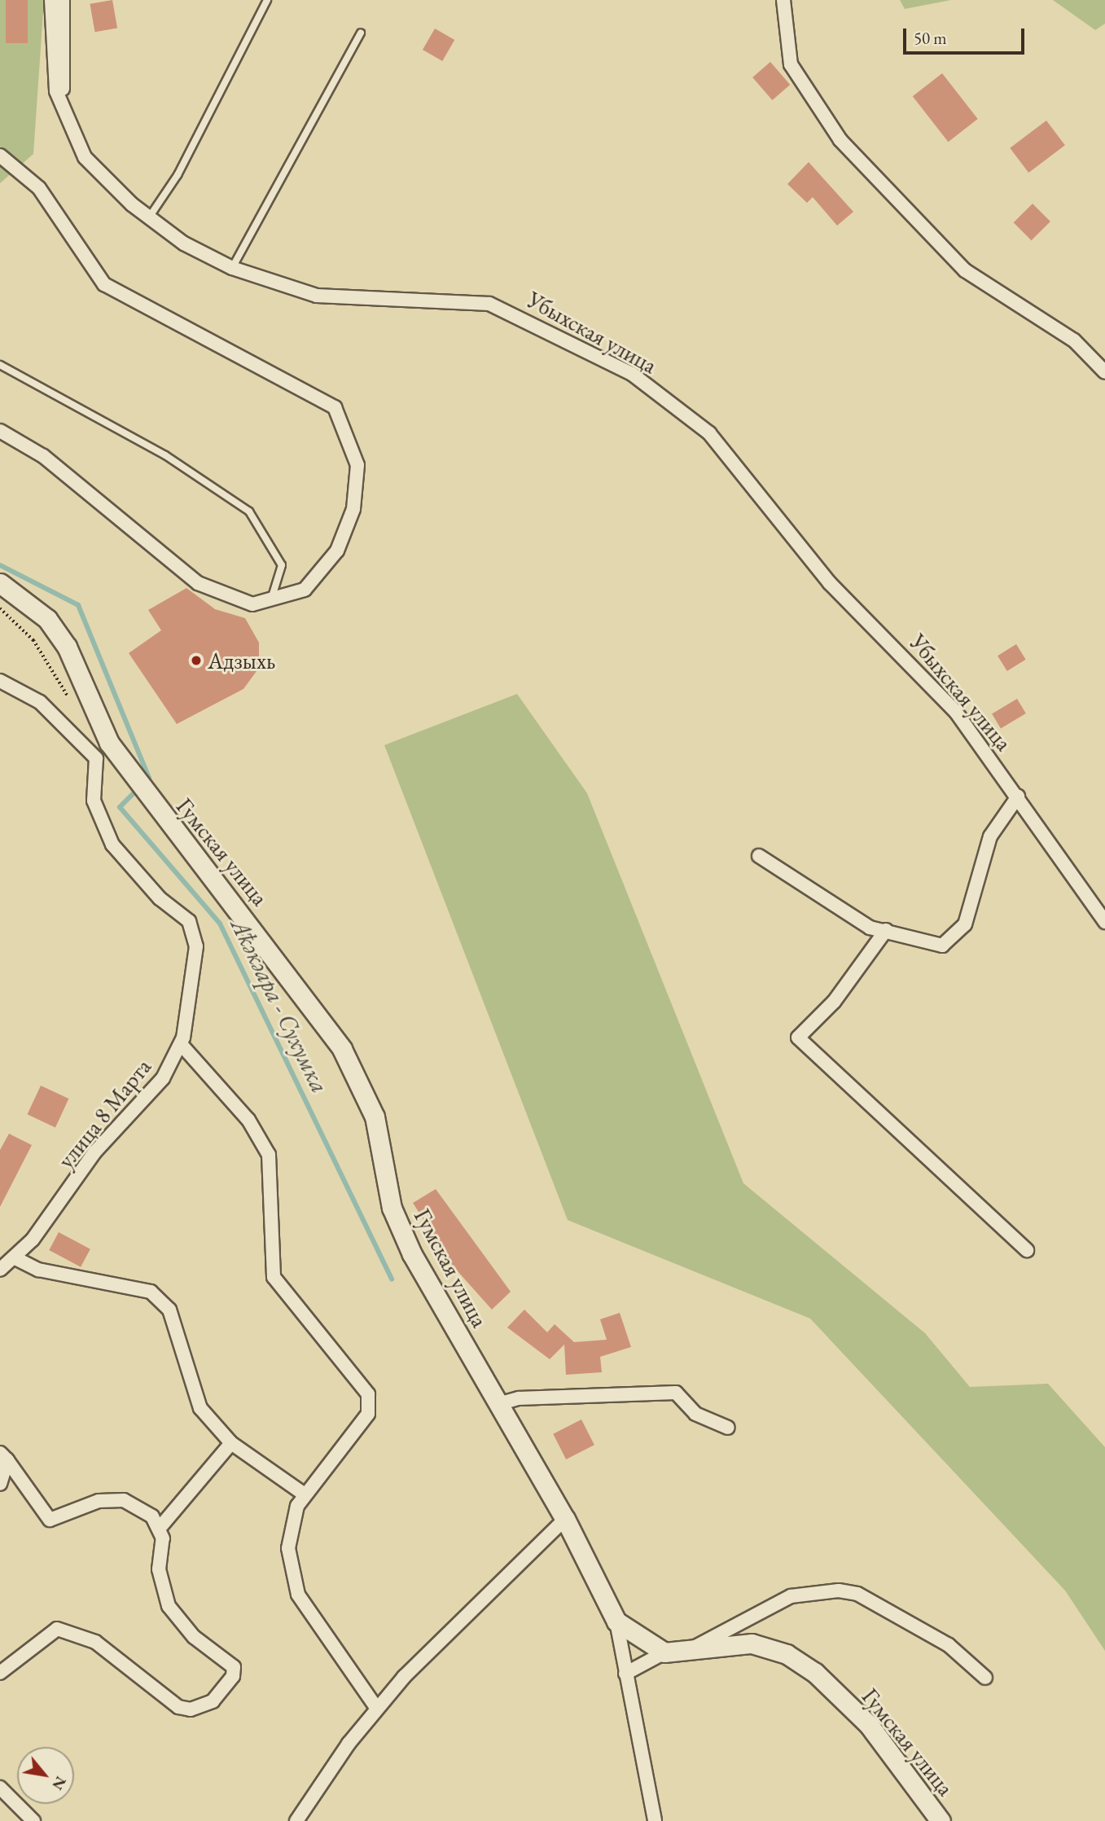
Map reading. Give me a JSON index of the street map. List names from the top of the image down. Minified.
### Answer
{"streets":{"street":["Убыхская улица","Гумская улица","улица 8 Марта"]},"water":["Аҟәкәара - Сухумка"],"places":["Адзыхь"],"scale_bar":"50 m","north":"bottom right"}
